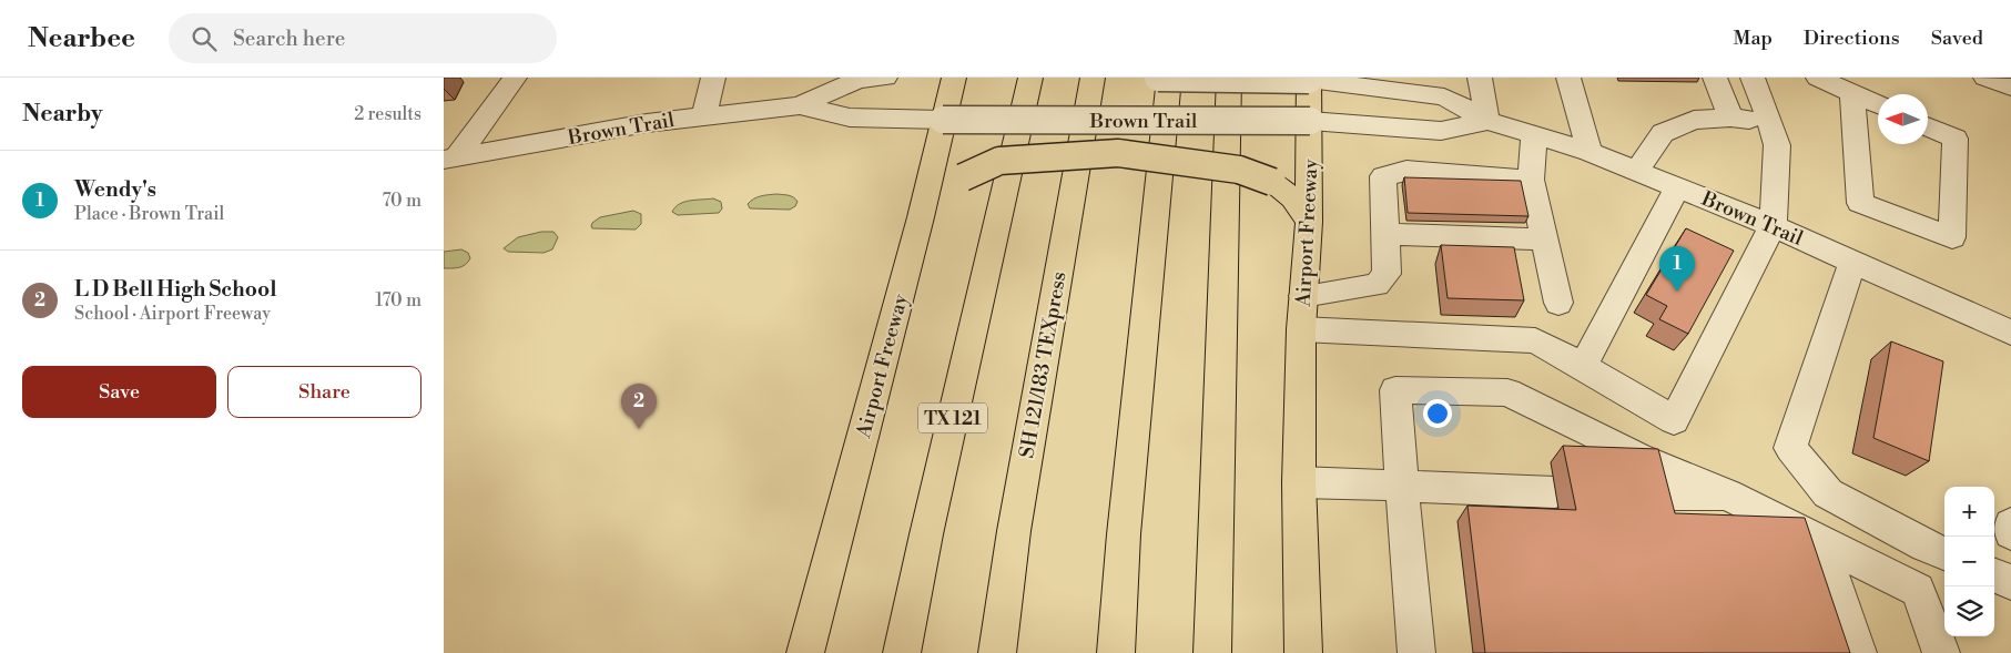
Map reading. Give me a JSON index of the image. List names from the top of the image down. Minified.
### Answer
{"streets":{"main road":["Airport Freeway","SH 121/183 TEXpress","TX 121"],"street":["Brown Trail"]},"crossings":[["Brown Trail","Airport Freeway"]],"north":"left","page":{"header":"Nearbee","search":"Search here","nav":["Map","Directions","Saved"],"heading":["Nearby","2 results"],"list":[{"mark":"1","name":"Wendy's","note":"Place · Brown Trail","value":"70 m"},{"mark":"2","name":"L D Bell High School","note":"School · Airport Freeway","value":"170 m"}],"pins":["1","2"],"buttons":["Save","Share"],"map_buttons":["+","−"]}}
